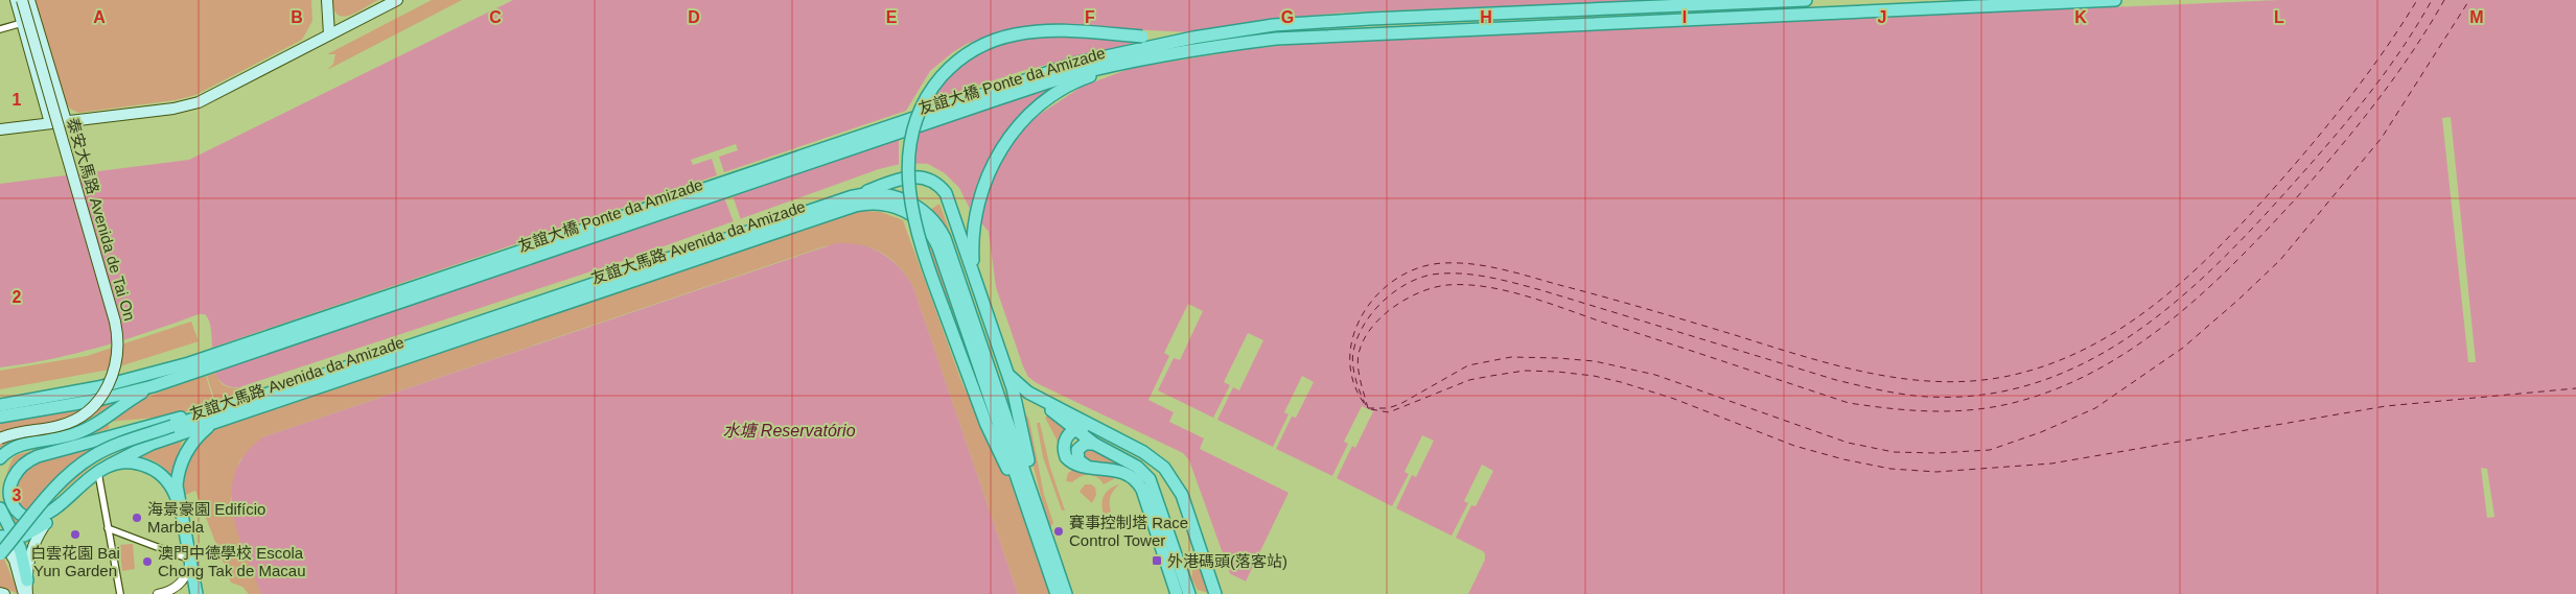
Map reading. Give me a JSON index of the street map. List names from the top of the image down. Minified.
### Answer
{"streets":{"main road":["友誼大橋 Ponte da Amizade","泰安大馬路 Avenida de Tai On","友誼大馬路 Avenida da Amizade"]},"water":["水塘 Reservatório"],"places":{"other":["海景豪園 Edifício Marbela","賽事控制塔 Race Control Tower","白雲花園 Bai Yun Garden","澳門中德學校 Escola Chong Tak de Macau"],"transit":["外港碼頭(落客站)"]},"grid":{"columns":["A","B","C","D","E","F","G","H","I","J","K","L","M"],"rows":["1","2","3"]}}
